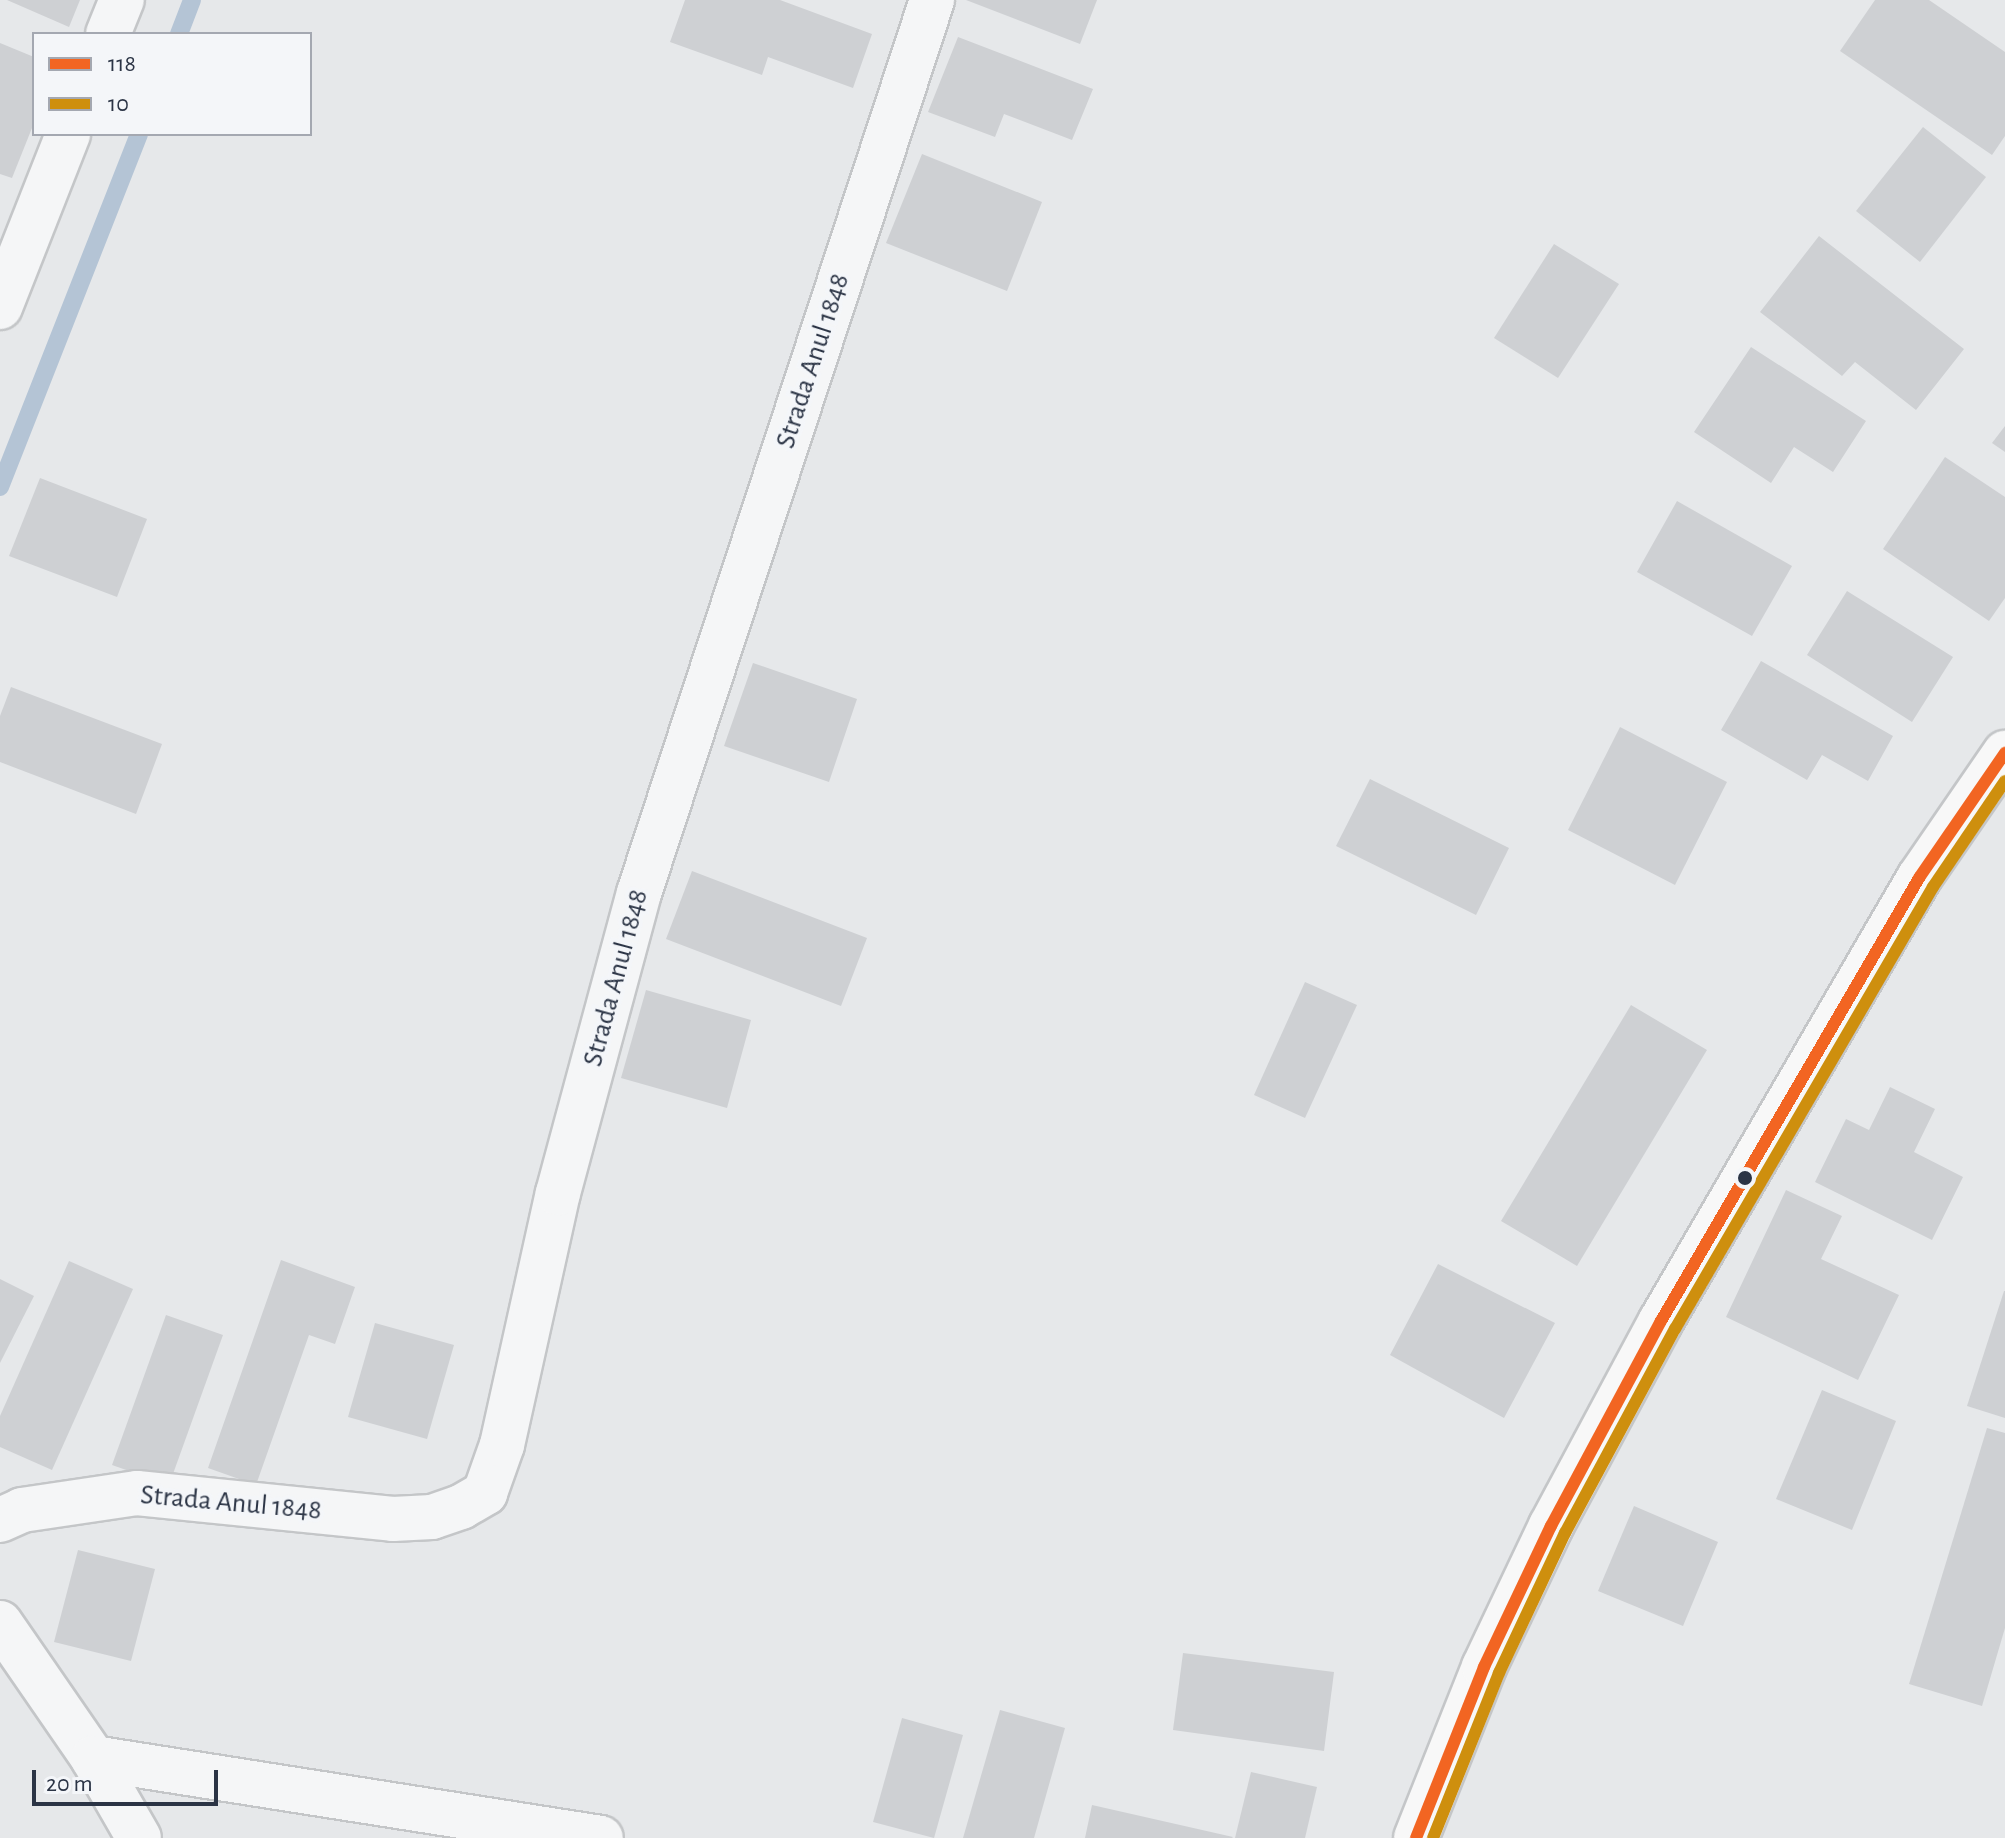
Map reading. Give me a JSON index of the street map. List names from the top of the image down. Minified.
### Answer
{"streets":{"street":["Strada Anul 1848"]},"lines":["transit line 118","transit line 10"],"legend":["118","10"],"scale_bar":"20 m"}
